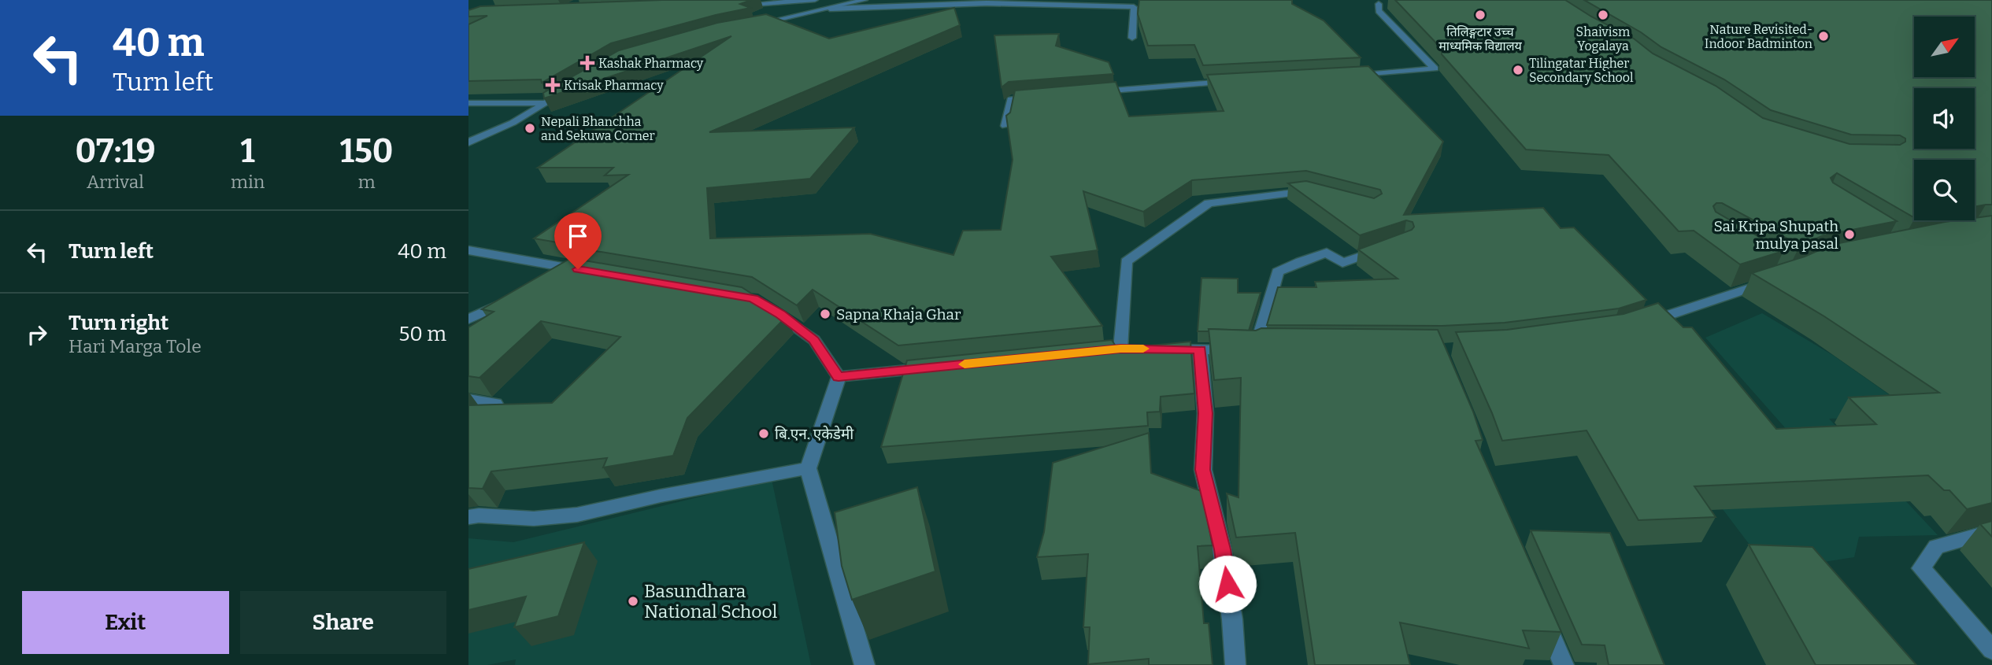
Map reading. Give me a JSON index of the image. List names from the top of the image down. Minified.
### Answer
{"places":{"other":["तिलिङ्गटार उच्च माध्यमिक विद्यालय","Shaivism Yogalaya","Nature Revisited- Indoor Badminton","Tilingatar Higher Secondary School","Nepali Bhanchha and Sekuwa Corner","Sai Kripa Shupath mulya pasal","Sapna Khaja Ghar","बि.एन. एकेडेमी","Basundhara National School"],"health":["Kashak Pharmacy","Krisak Pharmacy"]},"north":"top right","page":{"turn":["40 m","Turn left"],"eta":["07:19","Arrival","1","min","150","m"],"list":[{"name":"Turn left","value":"40 m"},{"name":"Turn right","note":"Hari Marga Tole","value":"50 m"}],"buttons":["Exit","Share"]}}
